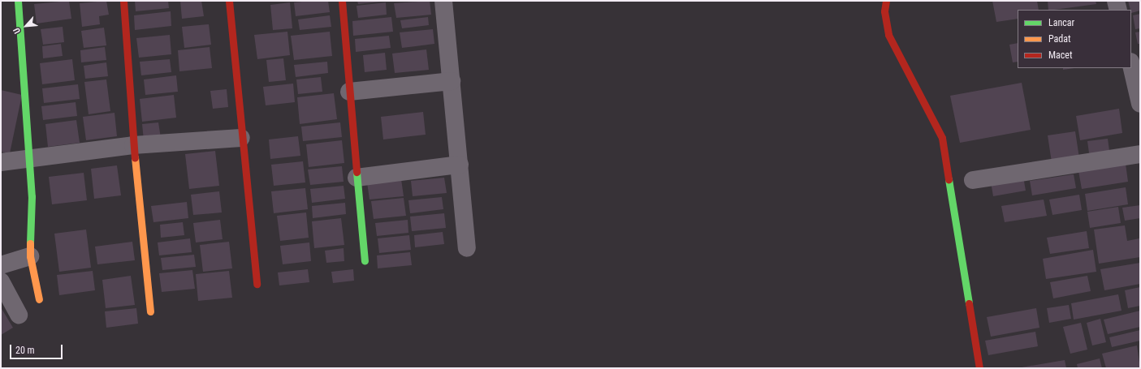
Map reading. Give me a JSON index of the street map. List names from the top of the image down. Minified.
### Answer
{"legend":["Lancar","Padat","Macet"],"scale_bar":"20 m","north":"bottom left"}
